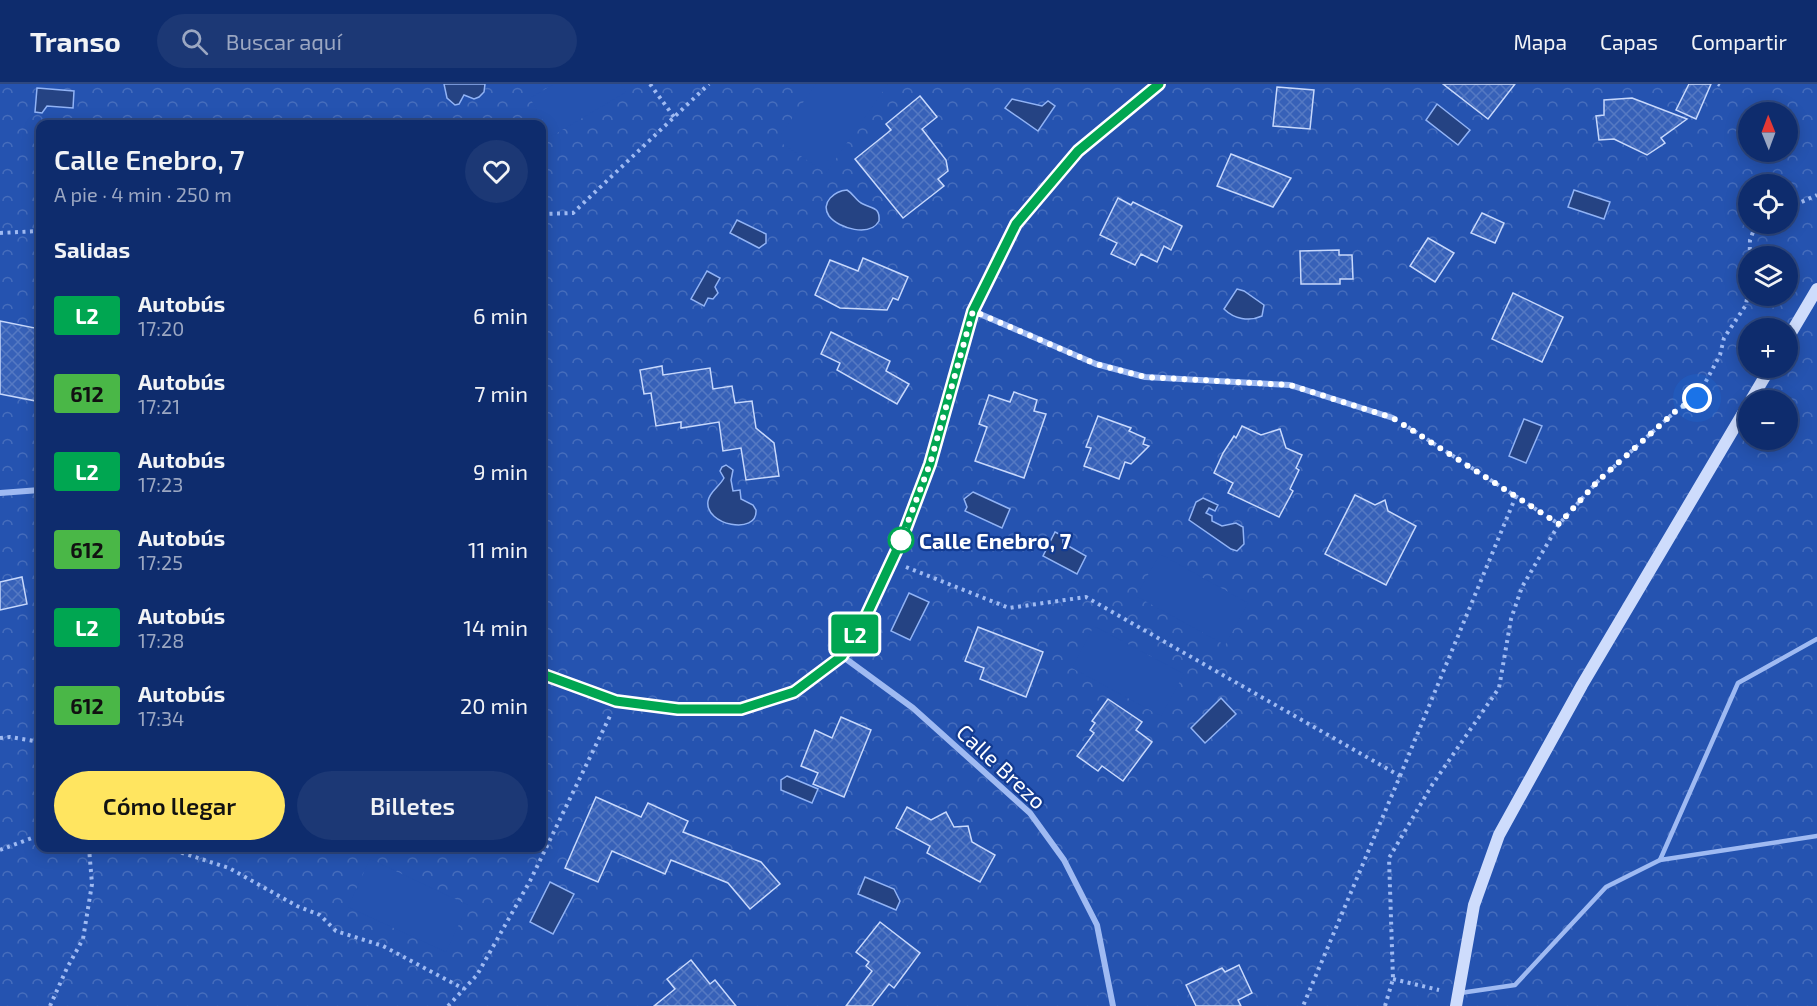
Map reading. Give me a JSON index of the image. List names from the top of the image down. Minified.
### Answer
{"streets":{"street":["Calle Brezo"]},"places":["Calle Enebro, 7"],"lines":["bus line L2"],"north":"top","page":{"header":"Transo","search":"Buscar aquí","nav":["Mapa","Capas","Compartir"],"on_map":"L2","map_buttons":["+","−"],"heading":[["Calle Enebro, 7","A pie · 4 min · 250 m"],"Salidas"],"list":[{"mark":"L2","name":"Autobús","note":"17:20","value":"6 min"},{"mark":"612","name":"Autobús","note":"17:21","value":"7 min"},{"mark":"L2","name":"Autobús","note":"17:23","value":"9 min"},{"mark":"612","name":"Autobús","note":"17:25","value":"11 min"},{"mark":"L2","name":"Autobús","note":"17:28","value":"14 min"},{"mark":"612","name":"Autobús","note":"17:34","value":"20 min"}],"buttons":["Cómo llegar","Billetes"]}}
